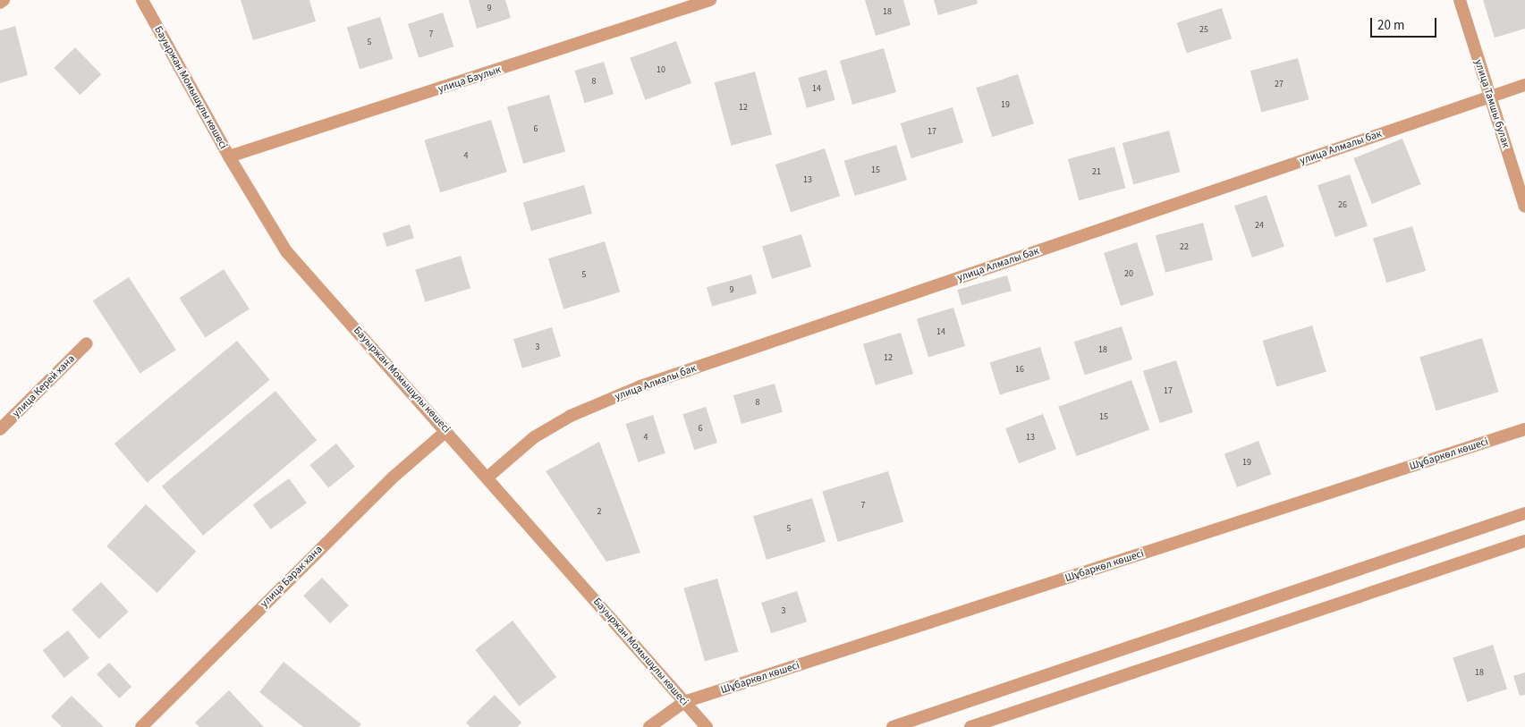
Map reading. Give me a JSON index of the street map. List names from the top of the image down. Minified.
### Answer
{"streets":{"street":["улица Баулык","Бауыржан Момышұлы көшесі","улица Тамшы булак","улица Алмалы бак","улица Керей хана","Шұбаркөл көшесі","улица Барак хана"]},"crossings":[["улица Баулык","Бауыржан Момышұлы көшесі"],["Бауыржан Момышұлы көшесі","улица Алмалы бак"],["Бауыржан Момышұлы көшесі","Шұбаркөл көшесі"],["Бауыржан Момышұлы көшесі","улица Барак хана"],["улица Тамшы булак","улица Алмалы бак"]],"house_numbers":["9","18","25","7","5","10","8","27","14","19","12","6","17","4","15","21","13","26","24","22","20","5","9","14","3","18","12","16","17","8","15","6","4","13","19","7","2","5","3","18"],"scale_bar":"20 m"}
